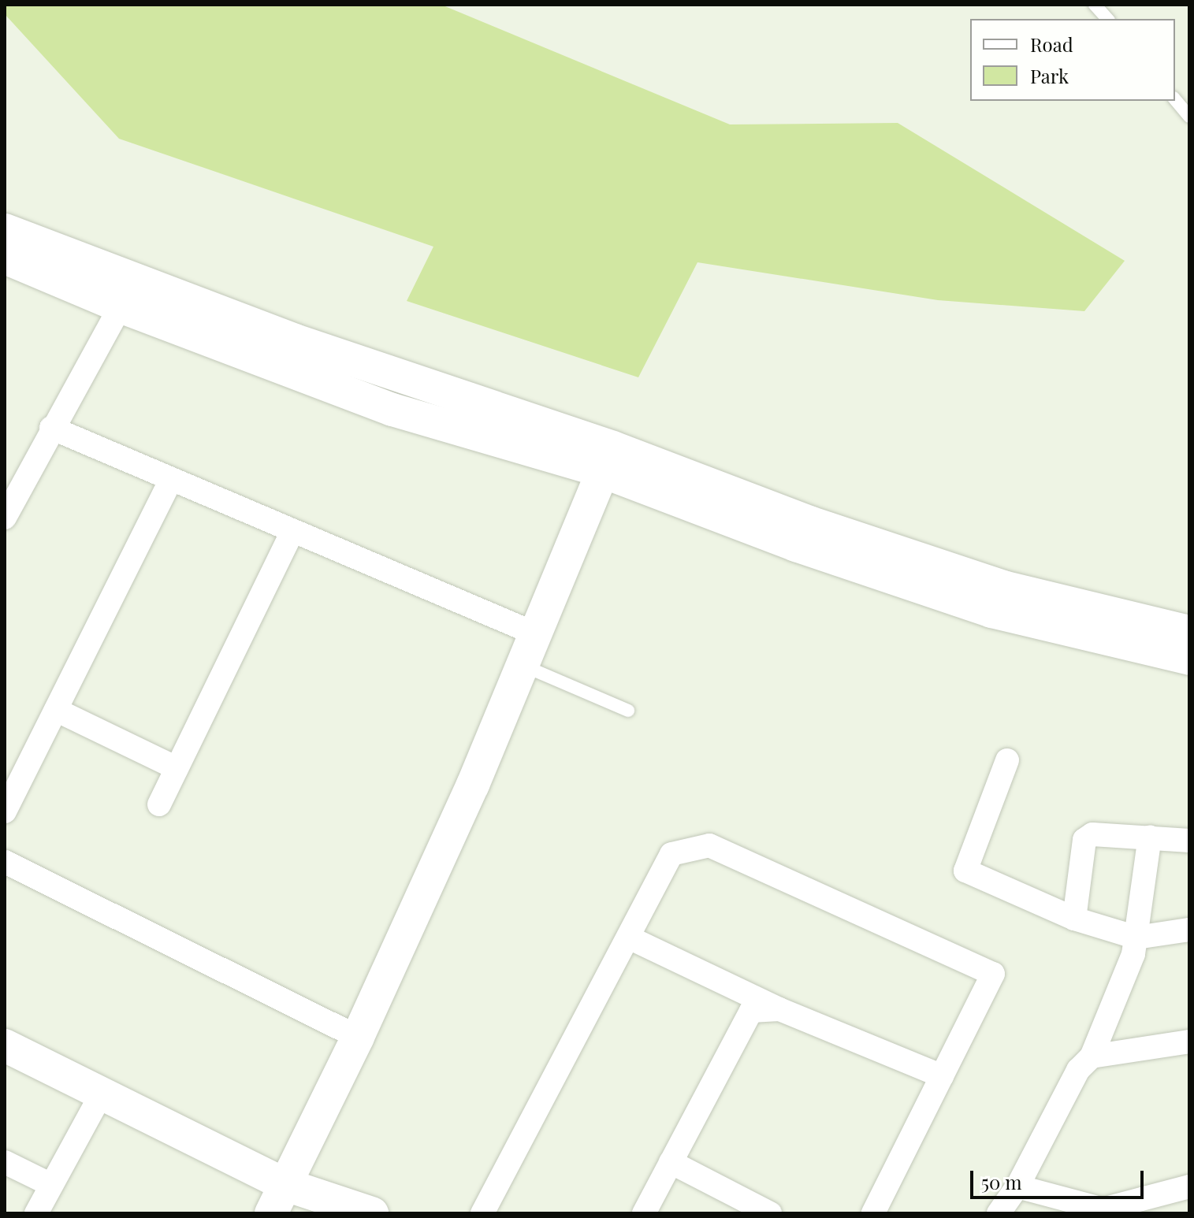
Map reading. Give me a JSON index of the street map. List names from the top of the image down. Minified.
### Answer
{"legend":["Road","Park"],"scale_bar":"50 m"}
